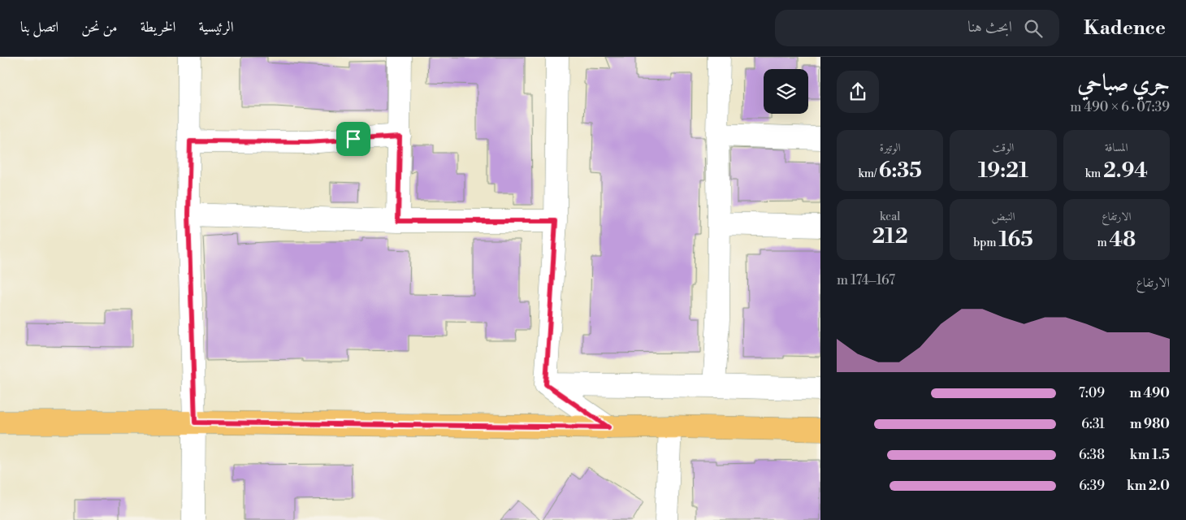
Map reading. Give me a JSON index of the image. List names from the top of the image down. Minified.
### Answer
{"page":{"header":"Kadence","search":"ابحث هنا","nav":["الرئيسية","الخريطة","من نحن","اتصل بنا"],"heading":["جري صباحي","07:39 · 6 × 490 m"],"stats":[["المسافة","2.94 km"],["الوقت","19:21"],["الوتيرة","6:35 /km"],["الارتفاع","48 m"],["النبض","165 bpm"],["kcal","212"]],"chart":["الارتفاع","167–174 m"],"list":[{"name":"490 m","note":"7:09"},{"name":"980 m","note":"6:31"},{"name":"1.5 km","note":"6:38"},{"name":"2.0 km","note":"6:39"}]}}
